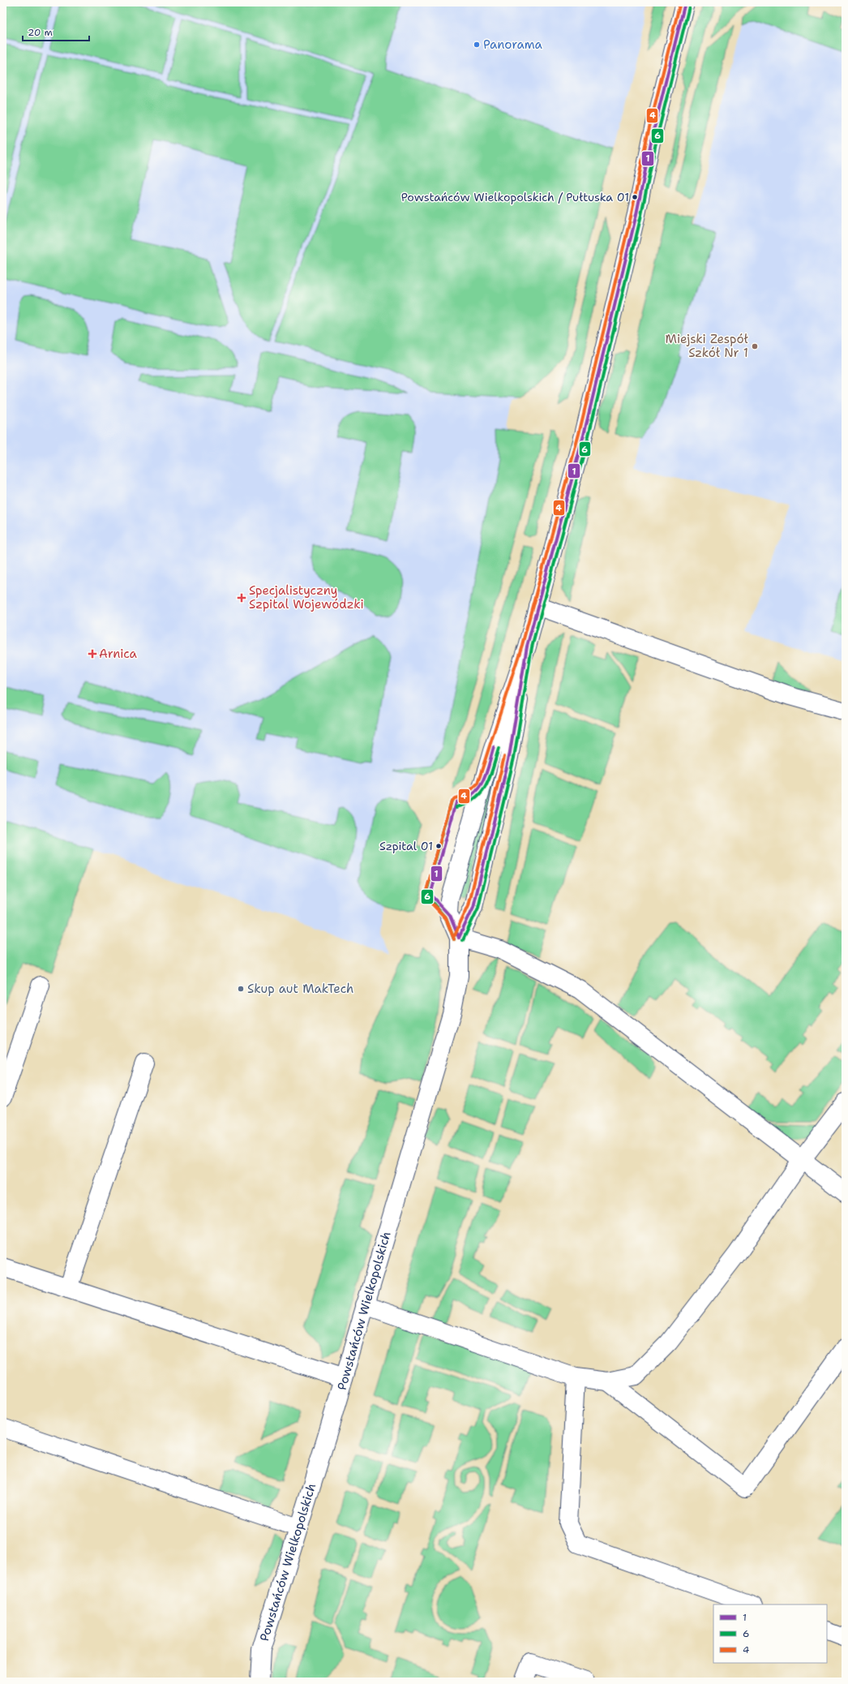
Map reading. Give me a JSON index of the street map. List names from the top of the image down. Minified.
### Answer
{"streets":{"street":["Powstańców Wielkopolskich"]},"places":{"other":["Panorama","Powstańców Wielkopolskich / Pułtuska 01","Miejski Zespół Szkół Nr 1","Szpital 01","Skup aut MakTech"],"health":["Specjalistyczny Szpital Wojewódzki","Arnica"]},"lines":["transit line 1","transit line 4","transit line 6"],"legend":["1","6","4"],"scale_bar":"20 m"}
